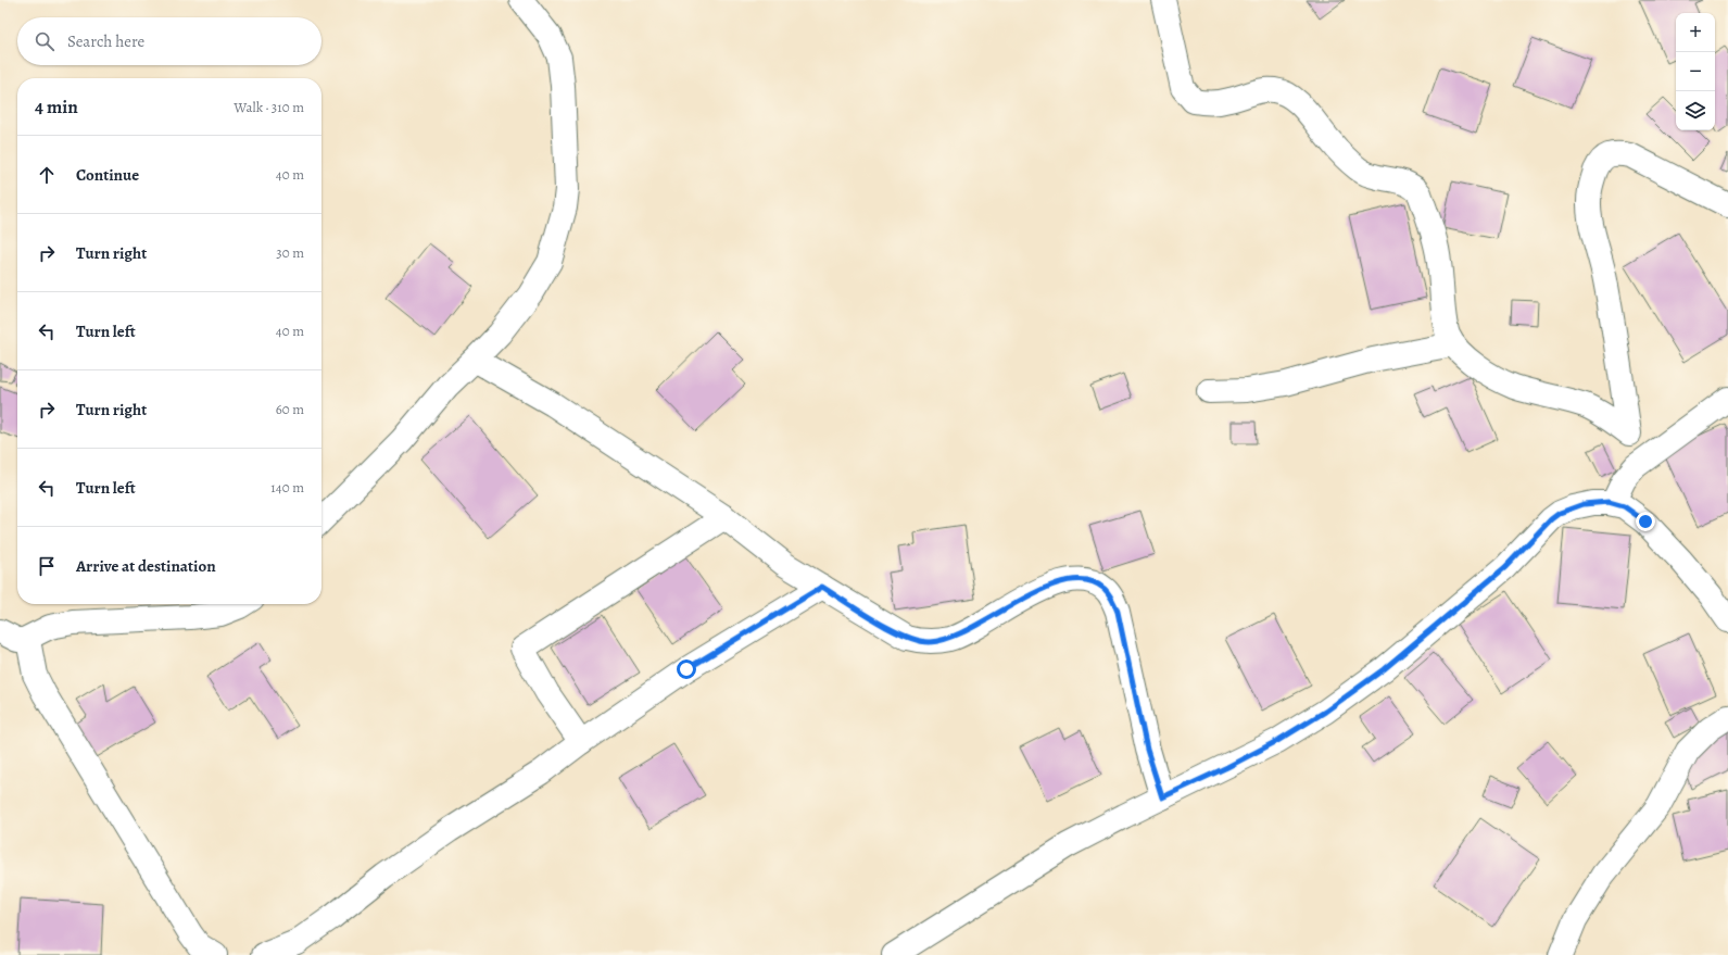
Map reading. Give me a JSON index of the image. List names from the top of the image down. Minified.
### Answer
{"page":{"map_buttons":["+","−"],"search":"Search here","heading":["4 min","Walk · 310 m"],"list":[["Continue","40 m"],["Turn right","30 m"],["Turn left","40 m"],["Turn right","60 m"],["Turn left","140 m"],"Arrive at destination"]}}
